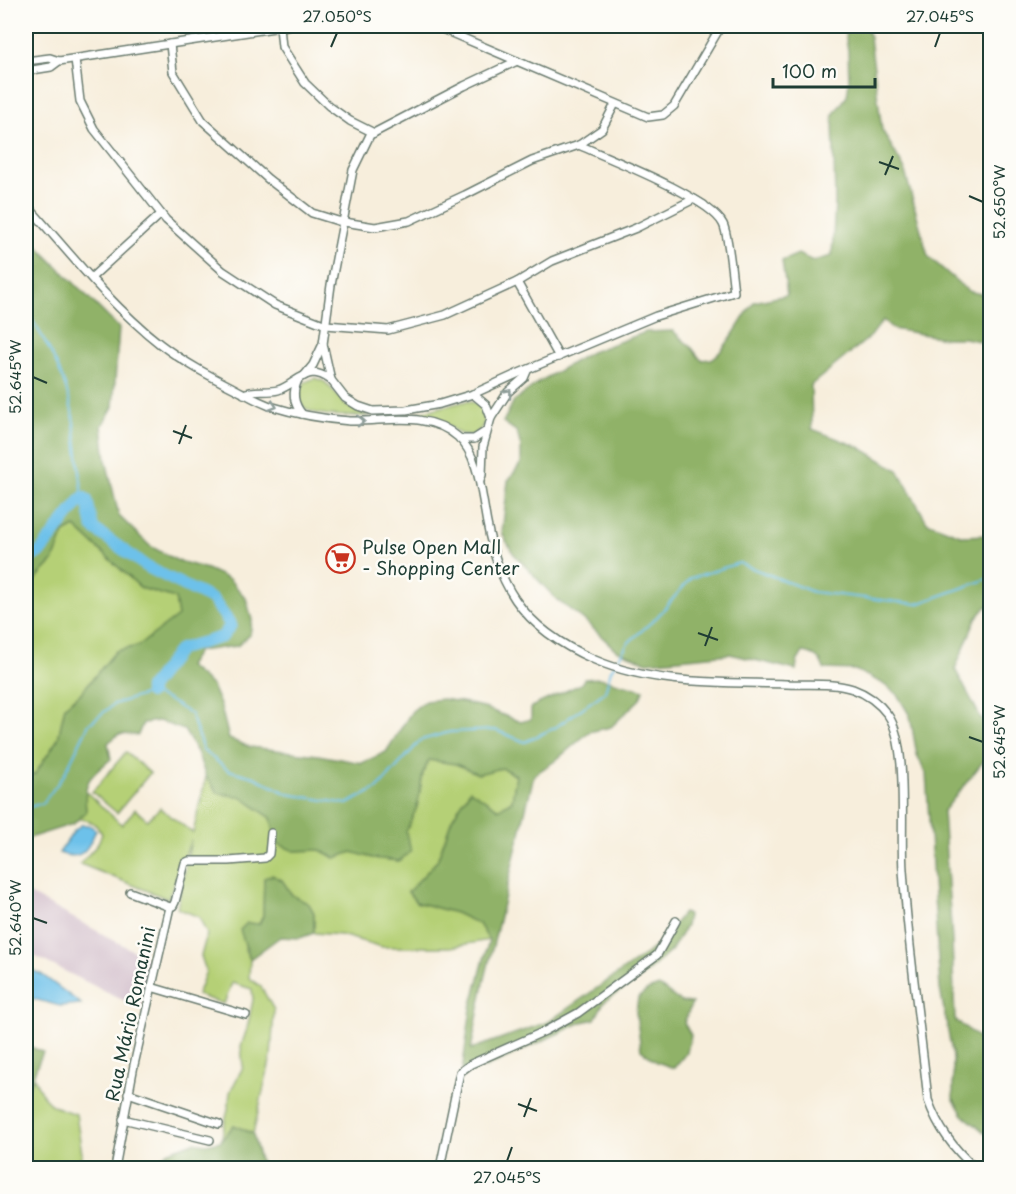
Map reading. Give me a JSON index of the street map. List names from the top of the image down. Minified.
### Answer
{"streets":{"street":["Rua Mário Romanini"]},"places":{"supermarket":["Pulse Open Mall - Shopping Center"]},"scale_bar":"100 m","coordinates":["27.050°S","27.045°S","52.650°W","52.645°W","52.640°W"]}
